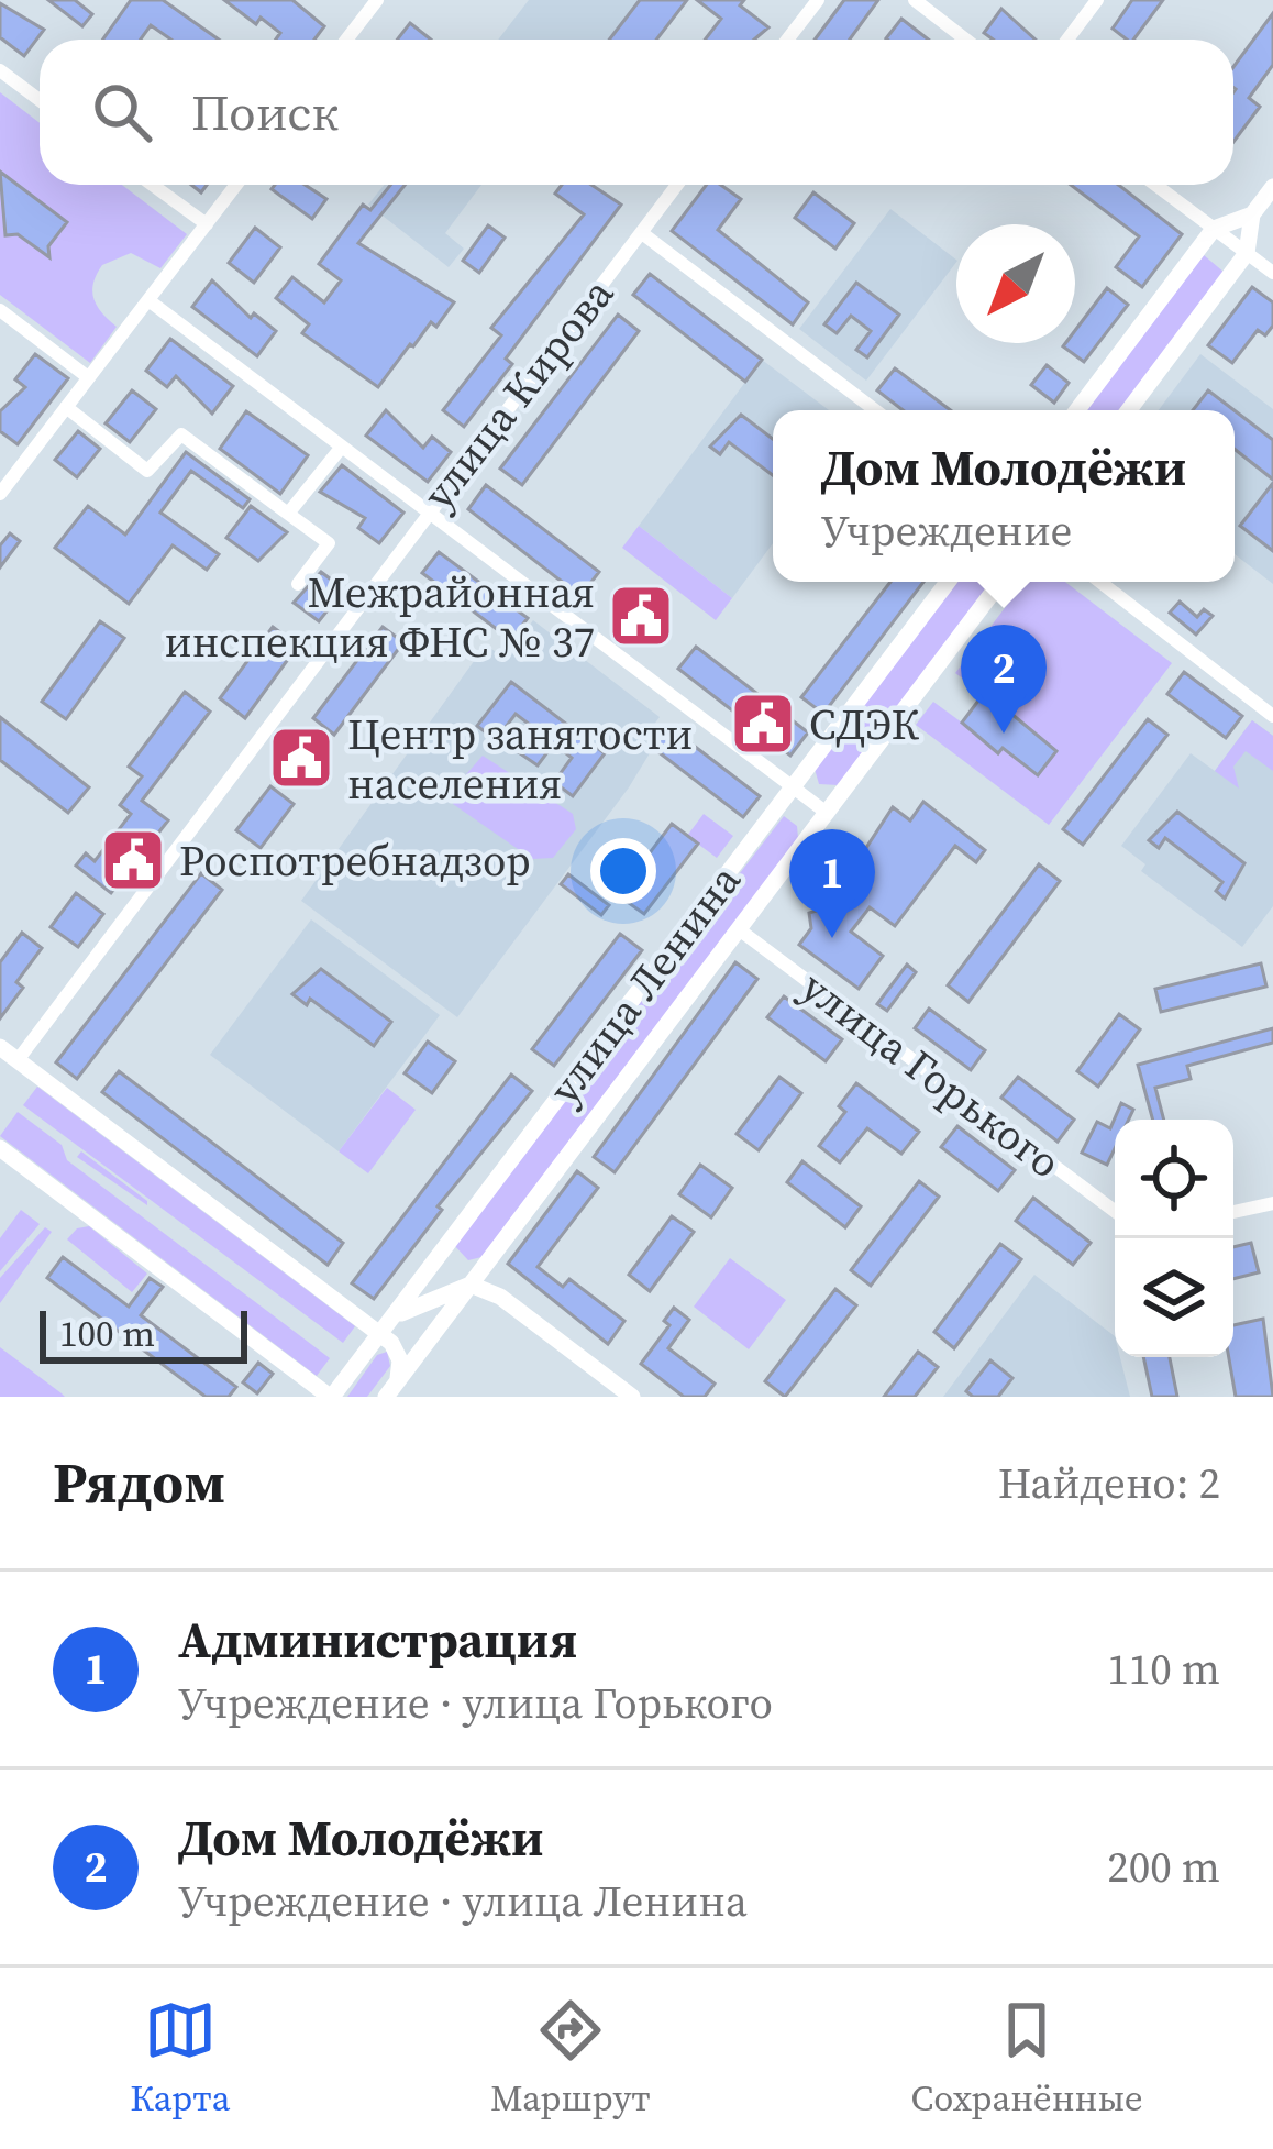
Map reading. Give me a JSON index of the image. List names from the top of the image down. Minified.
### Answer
{"streets":{"main road":["улица Ленина"],"street":["улица Кирова","улица Горького"]},"crossings":[["улица Ленина","улица Горького"]],"places":{"public building":["Межрайонная инспекция ФНС № 37","СДЭК","Центр занятости населения","Роспотребнадзор"]},"scale_bar":"100 m","north":"bottom left","page":{"search":"Поиск","popup":["Дом Молодёжи","Учреждение"],"pins":["2","1"],"scale":"100 m","heading":["Рядом","Найдено: 2"],"list":[{"mark":"1","name":"Администрация","note":"Учреждение · улица Горького","value":"110 m"},{"mark":"2","name":"Дом Молодёжи","note":"Учреждение · улица Ленина","value":"200 m"}],"nav":["Карта","Маршрут","Сохранённые"]}}
